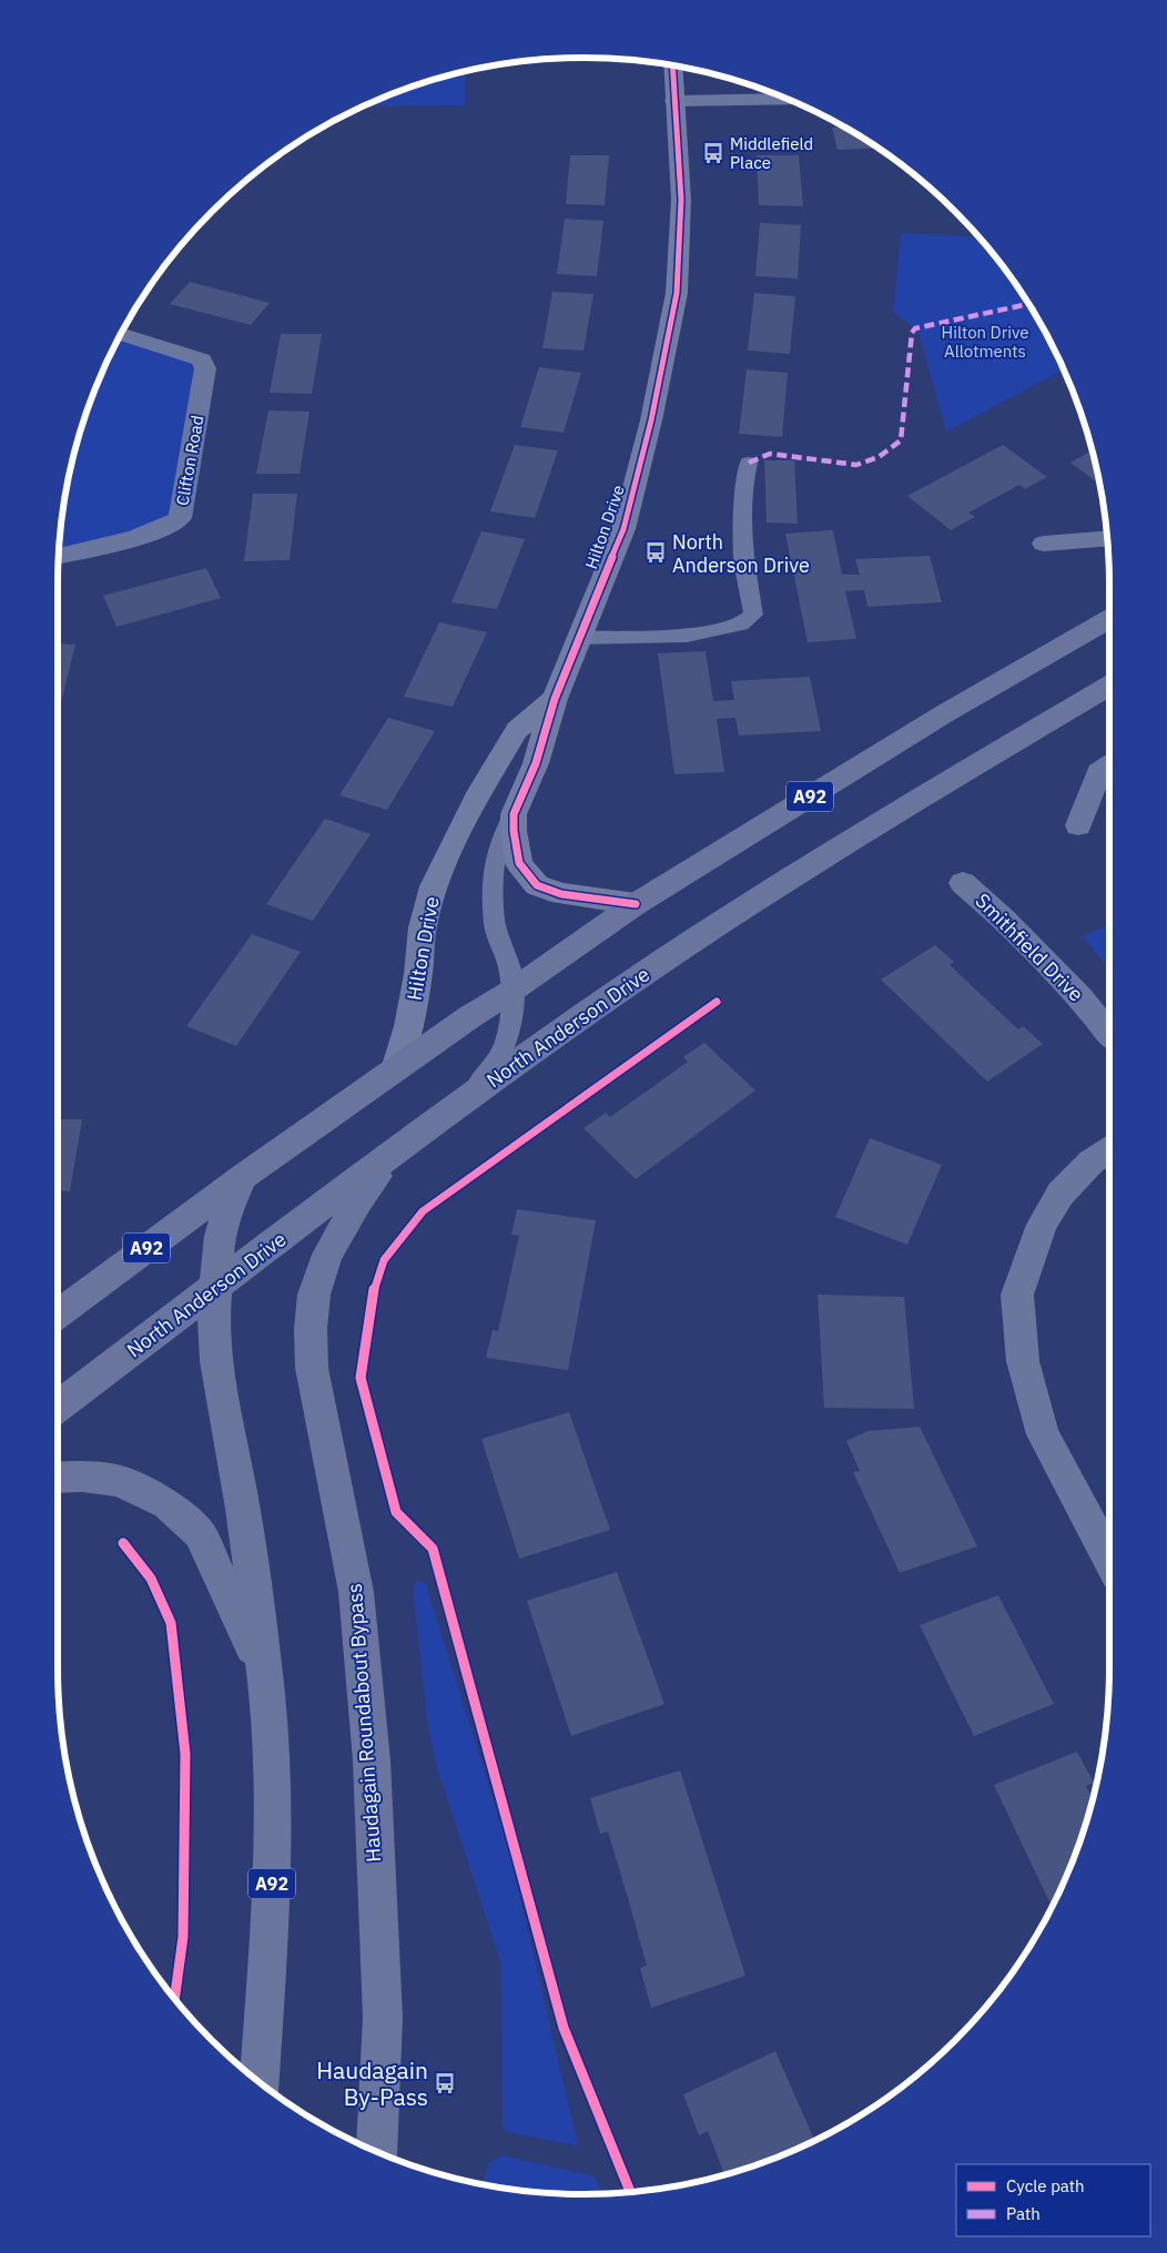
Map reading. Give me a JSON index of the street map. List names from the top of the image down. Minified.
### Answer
{"streets":{"main road":["A92","North Anderson Drive","Haudagain Roundabout Bypass"],"street":["Clifton Road","Hilton Drive","Smithfield Drive"]},"crossings":[["Hilton Drive","A92"],["North Anderson Drive","Haudagain Roundabout Bypass"]],"parks":["Hilton Drive Allotments"],"places":{"bus stop":["Middlefield Place","North Anderson Drive","Haudagain By-Pass"]},"legend":["Cycle path","Path"]}
